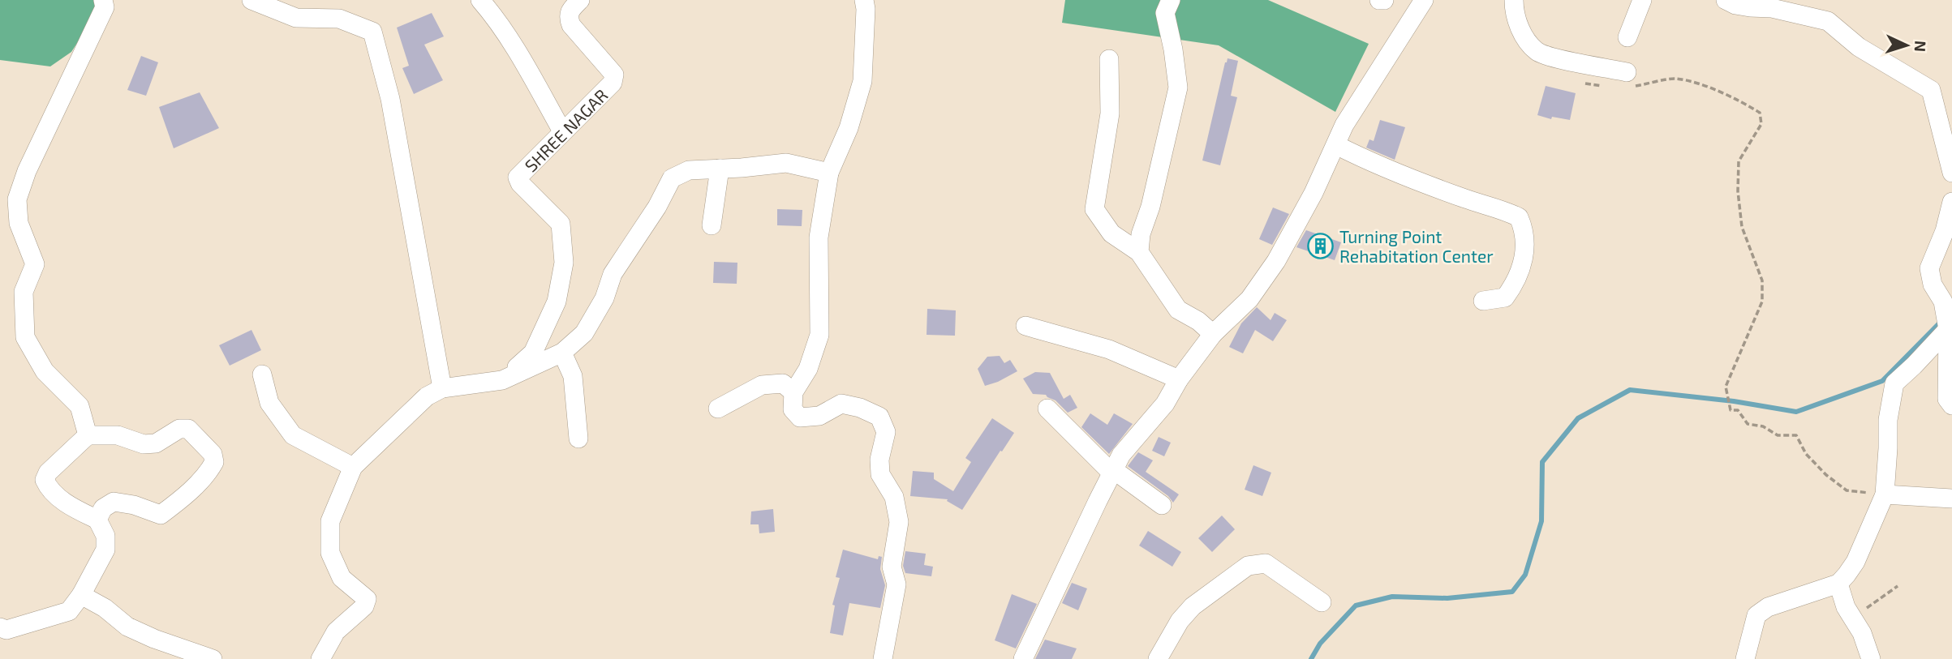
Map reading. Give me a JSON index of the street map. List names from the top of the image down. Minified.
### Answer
{"streets":{"street":["SHREE NAGAR"]},"places":{"building":["Turning Point Rehabitation Center"]},"north":"right"}
